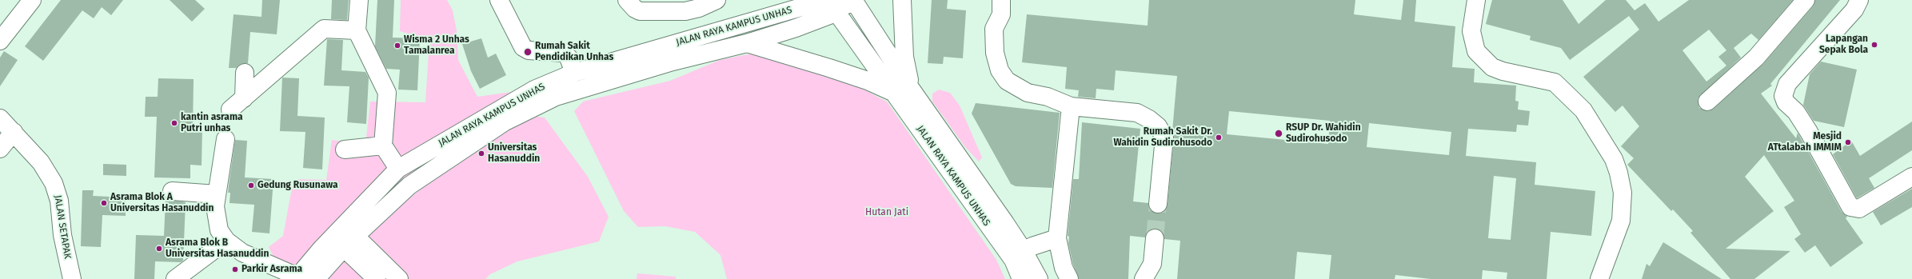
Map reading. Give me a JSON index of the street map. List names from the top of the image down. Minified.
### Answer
{"streets":{"street":["JALAN RAYA KAMPUS UNHAS","JALAN SETAPAK"]},"parks":["Hutan Jati"],"places":["Lapangan Sepak Bola","Wisma 2 Unhas Tamalanrea","Rumah Sakit Pendidikan Unhas","kantin asrama Putri unhas","RSUP Dr. Wahidin Sudirohusodo","Rumah Sakit Dr. Wahidin Sudirohusodo","Mesjid ATtalabah IMMIM","Universitas Hasanuddin","Gedung Rusunawa","Asrama Blok A Universitas Hasanuddin","Asrama Blok B Universitas Hasanuddin","Parkir Asrama"]}
